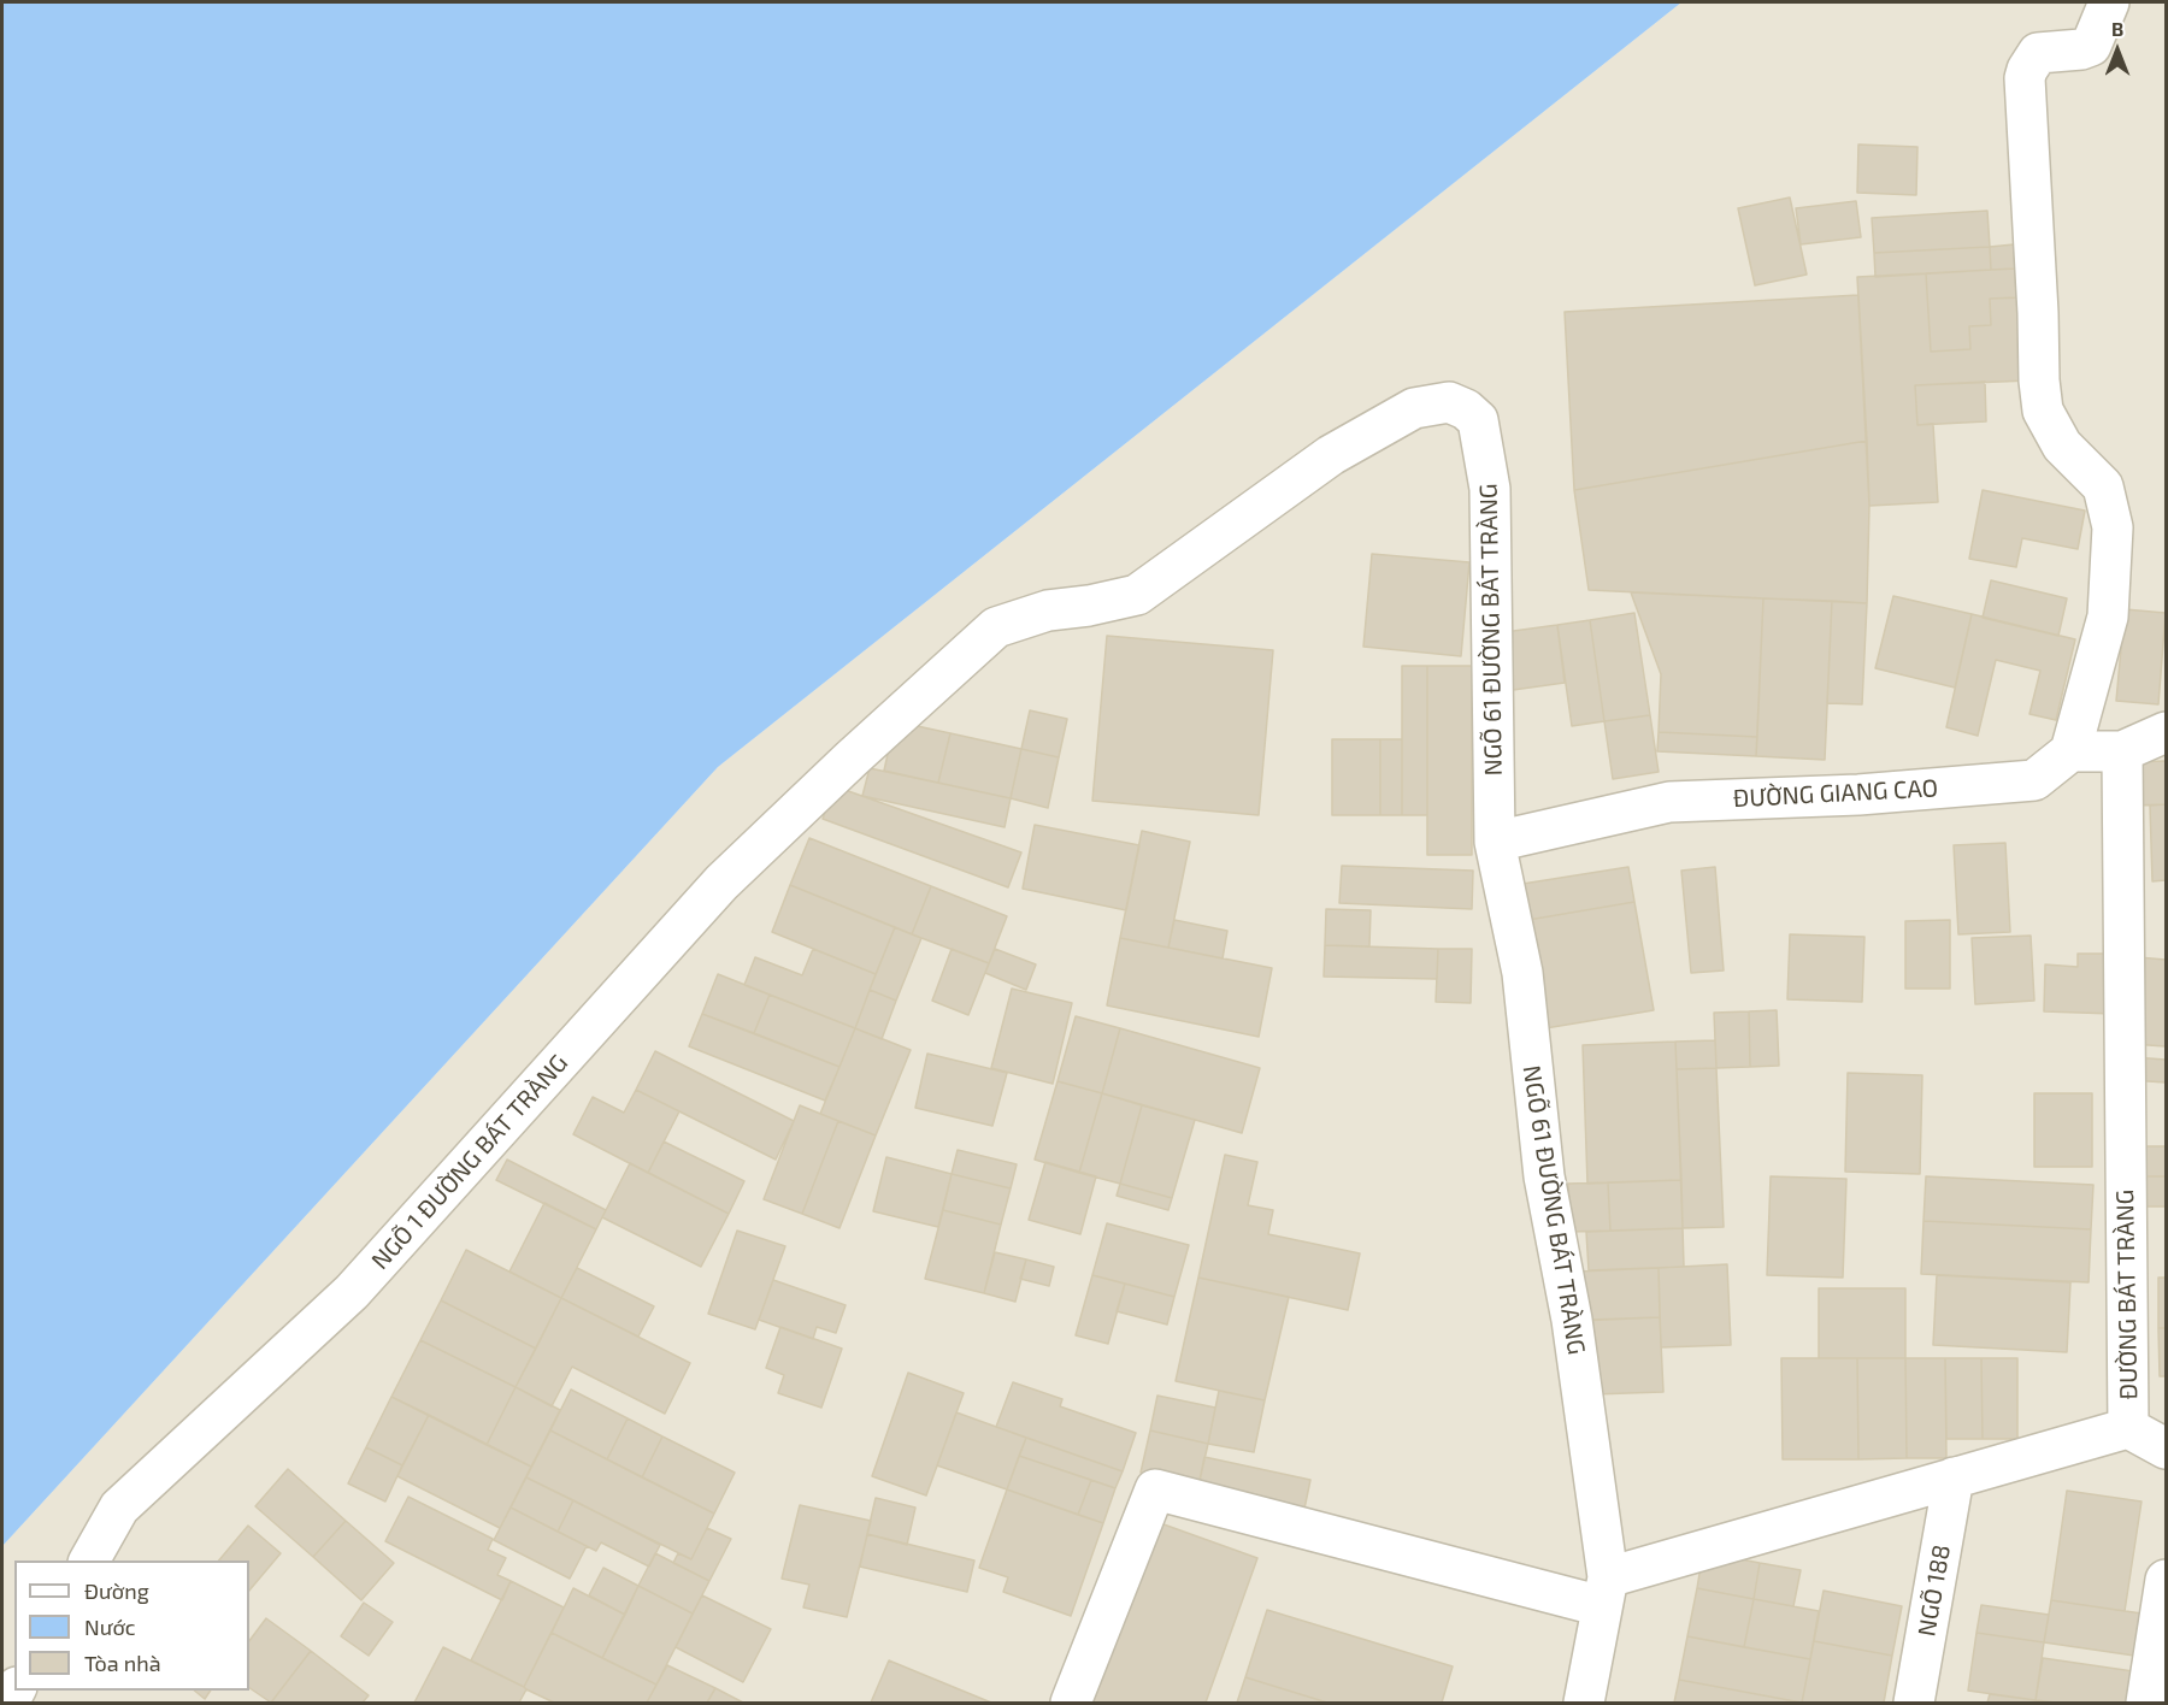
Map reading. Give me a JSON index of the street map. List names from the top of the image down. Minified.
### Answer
{"streets":{"street":["NGÕ 61 ĐƯỜNG BÁT TRÀNG","ĐƯỜNG GIANG CAO","NGÕ 1 ĐƯỜNG BÁT TRÀNG","ĐƯỜNG BÁT TRÀNG","NGÕ 188"]},"crossings":[["NGÕ 61 ĐƯỜNG BÁT TRÀNG","ĐƯỜNG GIANG CAO"],["NGÕ 61 ĐƯỜNG BÁT TRÀNG","NGÕ 1 ĐƯỜNG BÁT TRÀNG"],["NGÕ 61 ĐƯỜNG BÁT TRÀNG","ĐƯỜNG BÁT TRÀNG"],["ĐƯỜNG BÁT TRÀNG","NGÕ 188"]],"legend":["Đường","Nước","Tòa nhà"],"north":"top"}
